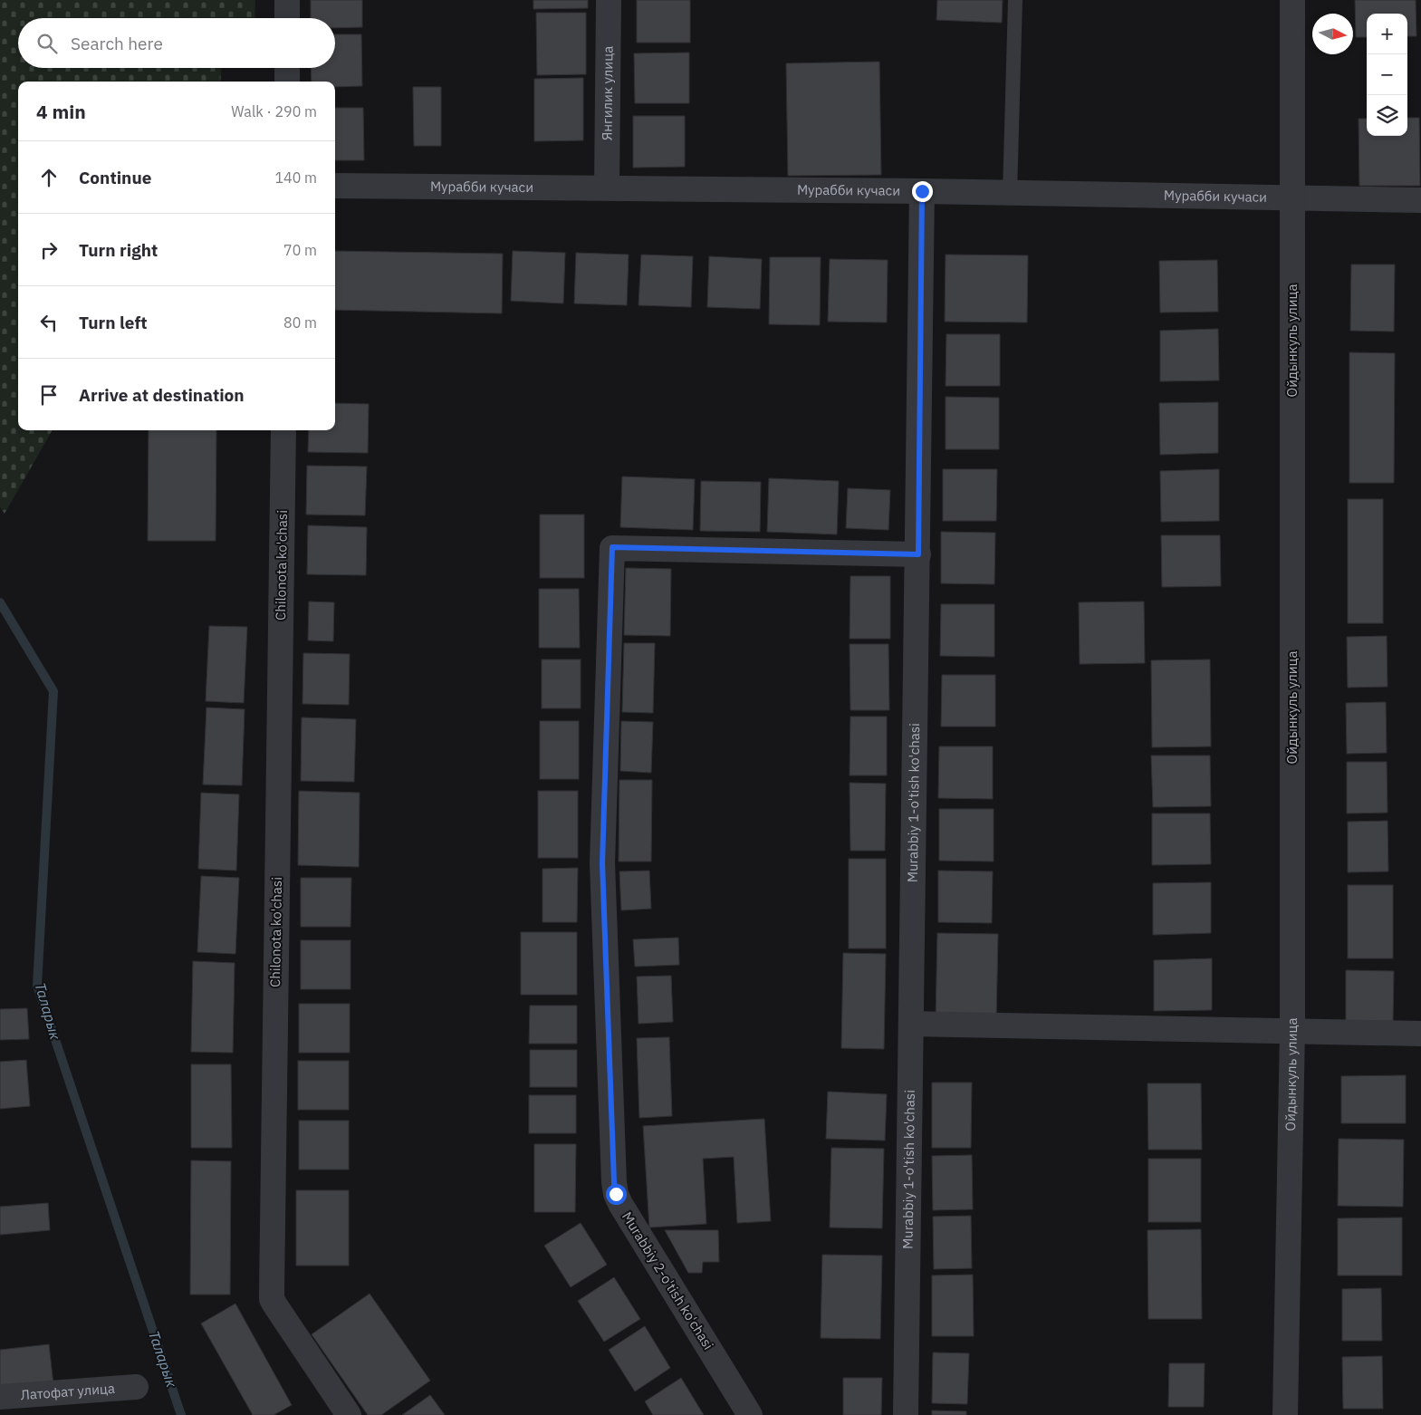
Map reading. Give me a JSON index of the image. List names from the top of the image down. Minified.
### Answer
{"streets":{"street":["Янгилик улица","Мурабби кучаси","Ойдынкуль улица","Chilonota ko'chasi","Murabbiy 1-o'tish ko'chasi","Murabbiy 2-o'tish ko'chasi","Латофат улица"]},"crossings":[["Янгилик улица","Мурабби кучаси"],["Мурабби кучаси","Ойдынкуль улица"],["Мурабби кучаси","Murabbiy 1-o'tish ko'chasi"],["Murabbiy 1-o'tish ko'chasi","Murabbiy 2-o'tish ko'chasi"]],"water":["Таларык"],"north":"right","page":{"map_buttons":["+","−"],"search":"Search here","heading":["4 min","Walk · 290 m"],"list":[["Continue","140 m"],["Turn right","70 m"],["Turn left","80 m"],"Arrive at destination"]}}
